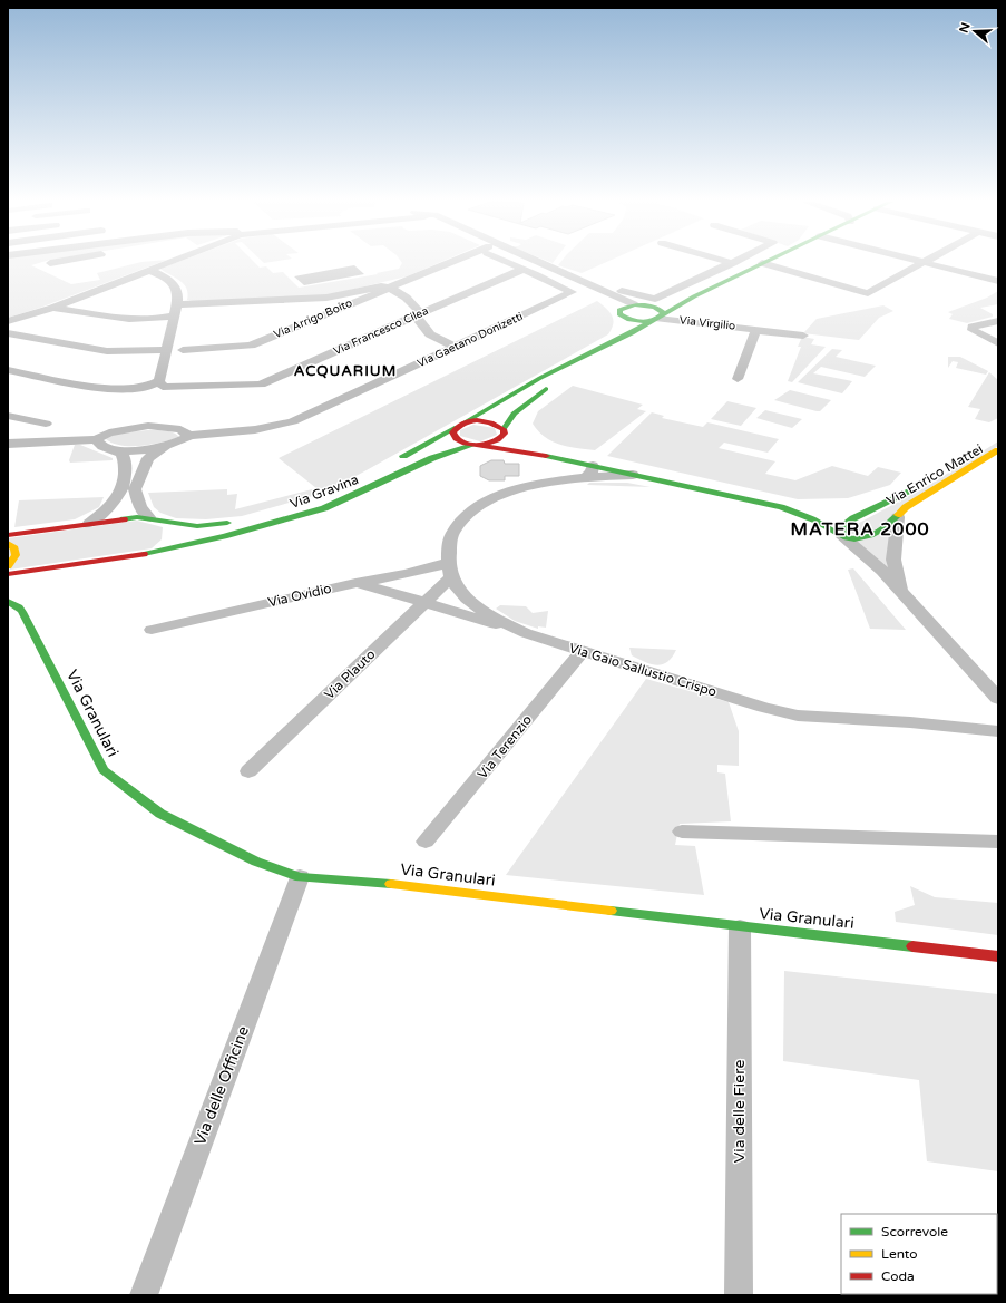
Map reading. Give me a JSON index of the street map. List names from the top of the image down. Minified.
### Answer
{"streets":{"main road":["Via Enrico Mattei","Via Gravina","Via Granulari"],"street":["Via Arrigo Boito","Via Virgilio","Via Francesco Cilea","Via Gaetano Donizetti","Via Ovidio","Via Gaio Sallustio Crispo","Via Plauto","Via Terenzio","Via delle Officine","Via delle Fiere"]},"crossings":[["Via Francesco Cilea","Via Gaetano Donizetti"],["Via Ovidio","Via Gaio Sallustio Crispo"],["Via Ovidio","Via Plauto"],["Via Gaio Sallustio Crispo","Via Plauto"],["Via Gaio Sallustio Crispo","Via Terenzio"],["Via Granulari","Via delle Officine"],["Via Granulari","Via delle Fiere"]],"districts":["ACQUARIUM","MATERA 2000"],"legend":["Scorrevole","Lento","Coda"],"north":"left"}
